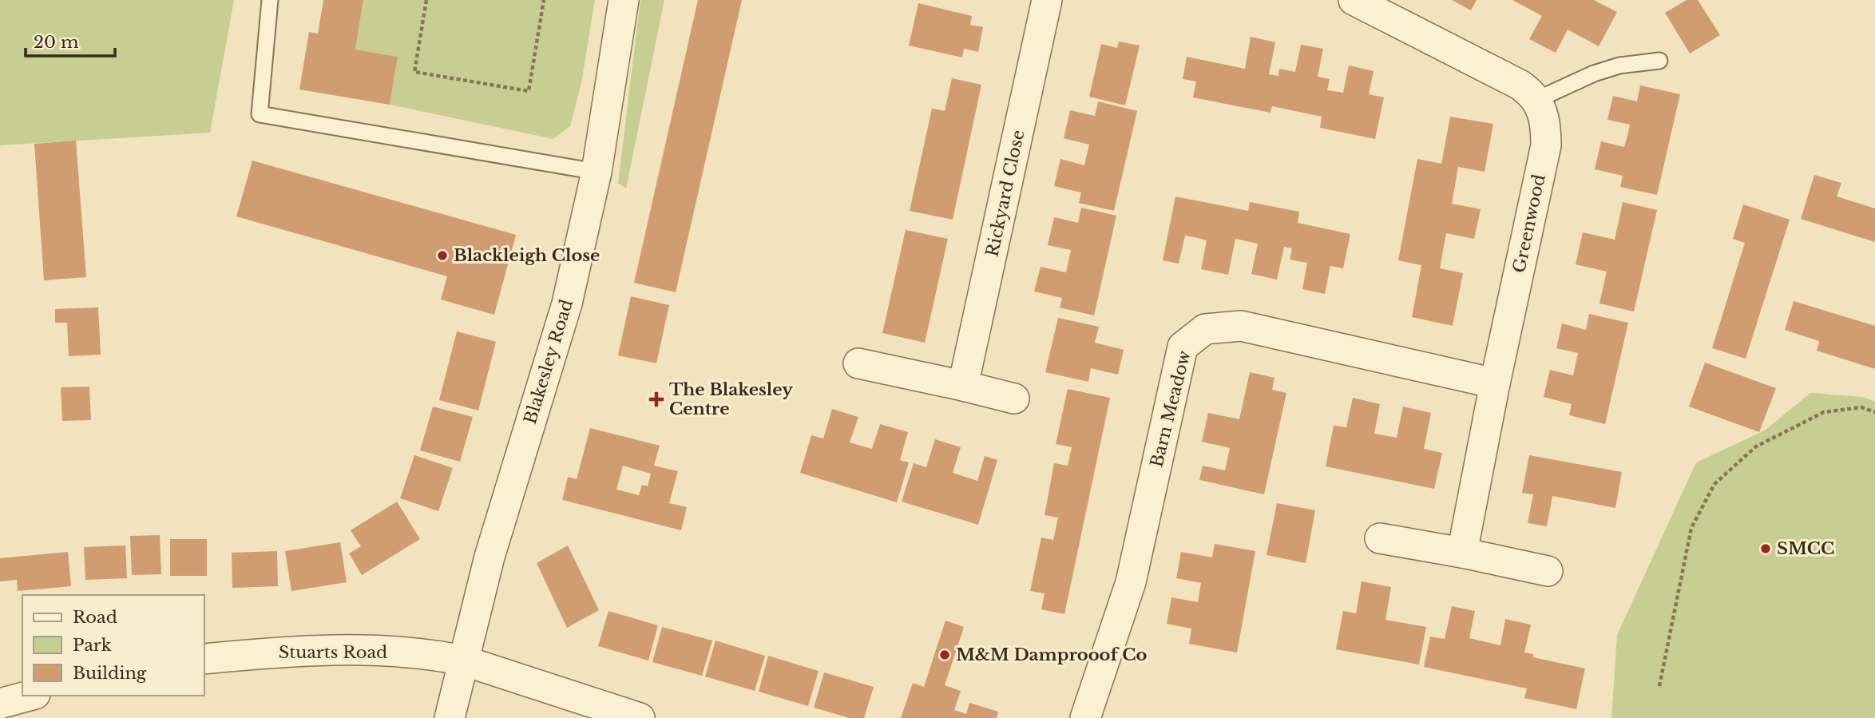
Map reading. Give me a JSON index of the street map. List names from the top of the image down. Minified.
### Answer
{"streets":{"street":["Rickyard Close","Greenwood","Blakesley Road","Barn Meadow","Stuarts Road"]},"crossings":[["Greenwood","Barn Meadow"],["Blakesley Road","Stuarts Road"]],"places":{"other":["Blackleigh Close","SMCC","M&M Damprooof Co"],"health":["The Blakesley Centre"]},"legend":["Road","Park","Building"],"scale_bar":"20 m"}
